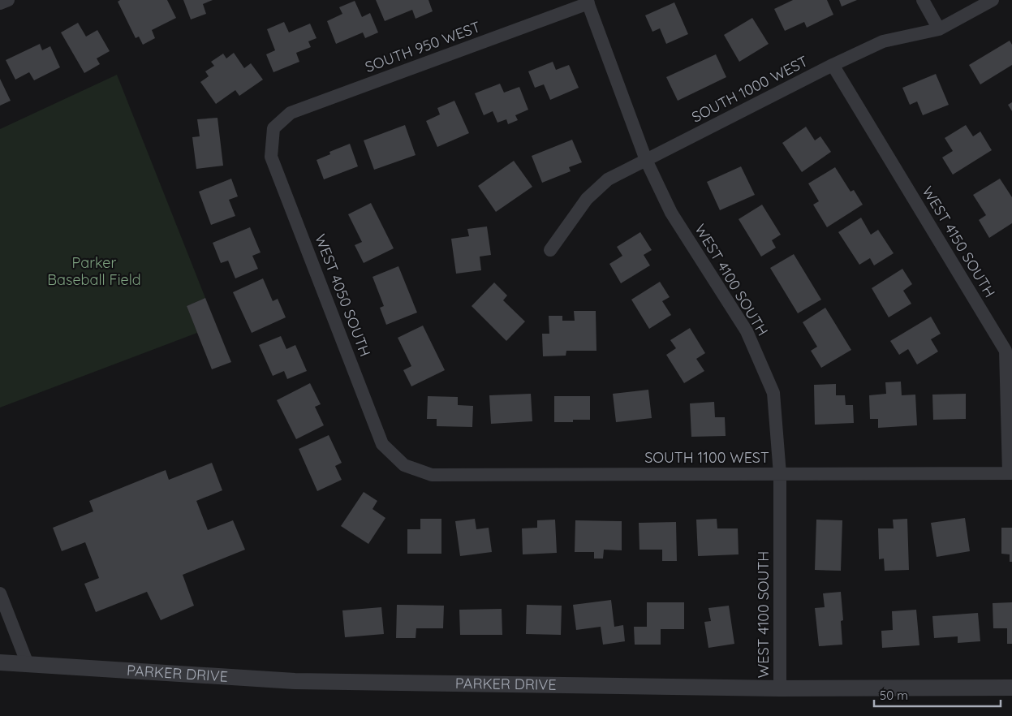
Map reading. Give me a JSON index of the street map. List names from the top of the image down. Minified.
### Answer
{"streets":{"street":["SOUTH 950 WEST","SOUTH 1000 WEST","WEST 4150 SOUTH","WEST 4100 SOUTH","WEST 4050 SOUTH","SOUTH 1100 WEST","PARKER DRIVE"]},"crossings":[["SOUTH 950 WEST","WEST 4100 SOUTH"],["SOUTH 950 WEST","WEST 4050 SOUTH"],["SOUTH 1000 WEST","WEST 4150 SOUTH"],["SOUTH 1000 WEST","WEST 4100 SOUTH"],["WEST 4150 SOUTH","SOUTH 1100 WEST"],["WEST 4100 SOUTH","SOUTH 1100 WEST"],["WEST 4100 SOUTH","PARKER DRIVE"],["WEST 4050 SOUTH","SOUTH 1100 WEST"]],"parks":["Parker Baseball Field"],"scale_bar":"50 m"}
